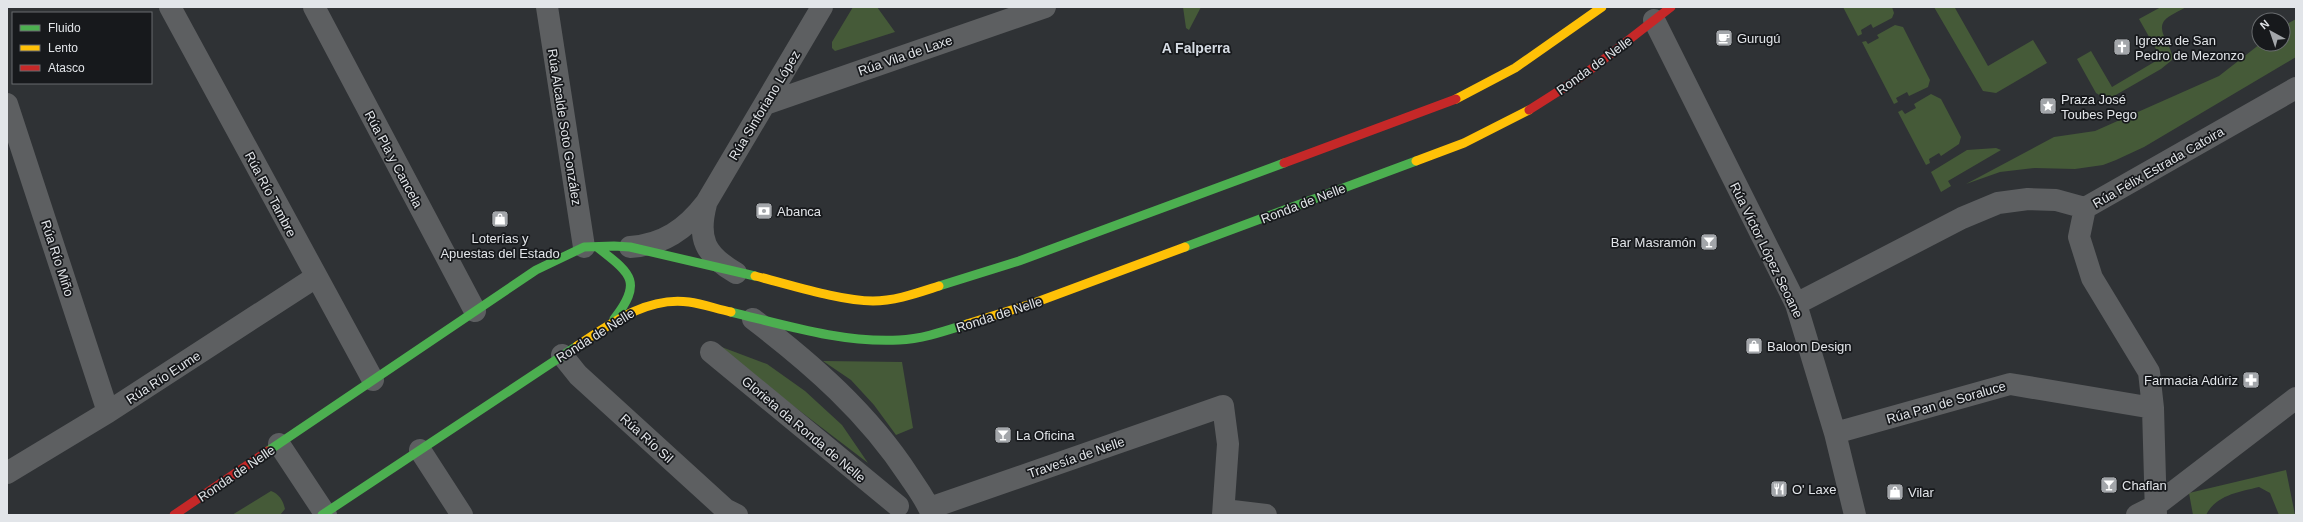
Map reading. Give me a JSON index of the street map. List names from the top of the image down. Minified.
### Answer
{"streets":{"street":["Rúa Vila de Laxe","Ronda de Nelle","Rúa Sinforiano López","Rúa Alcalde Soto González","Rúa Pla y Cancela","Rúa Félix Estrada Catoira","Rúa Río Tambre","Rúa Víctor López Seoane","Rúa Río Miño","Rúa Río Eume","Rúa Pan de Soraluce","Glorieta da Ronda de Nelle","Rúa Río Sil","Travesía de Nelle"]},"crossings":[["Rúa Vila de Laxe","Rúa Sinforiano López"],["Ronda de Nelle","Rúa Sinforiano López"],["Ronda de Nelle","Rúa Alcalde Soto González"],["Ronda de Nelle","Rúa Pla y Cancela"],["Ronda de Nelle","Rúa Río Tambre"],["Ronda de Nelle","Rúa Víctor López Seoane"],["Ronda de Nelle","Rúa Río Sil"],["Rúa Félix Estrada Catoira","Rúa Víctor López Seoane"],["Rúa Río Tambre","Rúa Río Eume"],["Rúa Víctor López Seoane","Rúa Pan de Soraluce"],["Rúa Río Miño","Rúa Río Eume"]],"districts":["A Falperra"],"places":{"cafe":["Gurugú"],"church":["Igrexa de San Pedro de Mezonzo"],"place":["Praza José Toubes Pego"],"bank":["Abanca"],"shop":["Loterías y Apuestas del Estado","Baloon Design","Vilar"],"bar":["Bar Masramón","La Oficina","Chaflan"],"pharmacy":["Farmacia Adúriz"],"restaurant":["O' Laxe"]},"legend":["Fluido","Lento","Atasco"],"north":"top left"}
